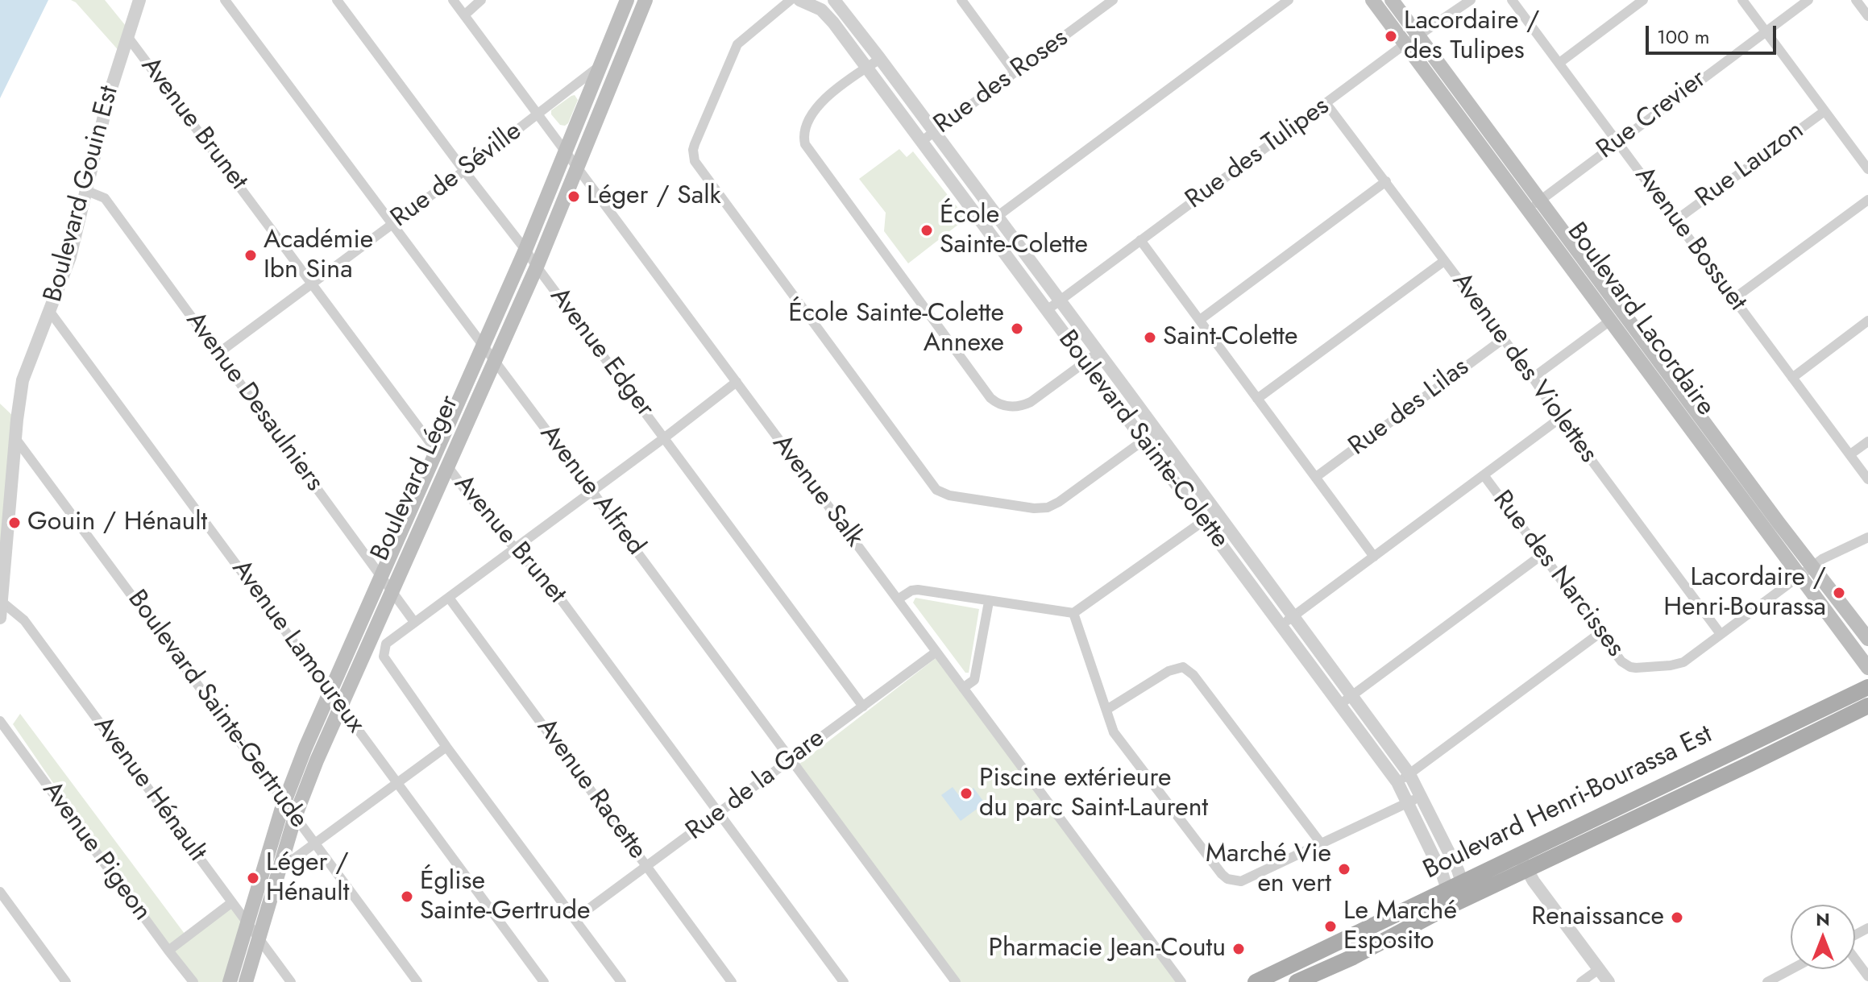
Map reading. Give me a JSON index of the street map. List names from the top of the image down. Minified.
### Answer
{"streets":{"main road":["Boulevard Lacordaire","Boulevard Léger","Boulevard Henri-Bourassa Est"],"street":["Rue des Roses","Rue Crevier","Avenue Brunet","Rue des Tulipes","Rue Lauzon","Rue de Séville","Boulevard Gouin Est","Avenue Bossuet","Avenue Edger","Avenue des Violettes","Avenue Desaulniers","Rue des Lilas","Boulevard Sainte-Colette","Avenue Alfred","Avenue Salk","Rue des Narcisses","Avenue Lamoureux","Boulevard Sainte-Gertrude","Rue de la Gare","Avenue Hénault","Avenue Racette","Avenue Pigeon"]},"crossings":[["Rue des Roses","Boulevard Sainte-Colette"],["Rue Crevier","Avenue Bossuet"],["Rue Crevier","Boulevard Lacordaire"],["Avenue Brunet","Rue de Séville"],["Avenue Brunet","Boulevard Gouin Est"],["Avenue Brunet","Boulevard Léger"],["Avenue Brunet","Rue de la Gare"],["Rue des Tulipes","Boulevard Lacordaire"],["Rue des Tulipes","Avenue des Violettes"],["Rue des Tulipes","Boulevard Sainte-Colette"],["Rue Lauzon","Avenue Bossuet"],["Rue de Séville","Avenue Edger"],["Rue de Séville","Avenue Desaulniers"],["Rue de Séville","Boulevard Léger"],["Rue de Séville","Avenue Alfred"],["Rue de Séville","Avenue Salk"],["Boulevard Gouin Est","Avenue Desaulniers"],["Boulevard Gouin Est","Avenue Lamoureux"],["Boulevard Gouin Est","Boulevard Sainte-Gertrude"],["Boulevard Gouin Est","Avenue Hénault"],["Boulevard Lacordaire","Rue des Narcisses"],["Avenue Edger","Boulevard Léger"],["Avenue Edger","Rue de la Gare"],["Avenue des Violettes","Rue des Lilas"],["Avenue des Violettes","Rue des Narcisses"],["Avenue Desaulniers","Boulevard Léger"],["Boulevard Sainte-Colette","Boulevard Henri-Bourassa Est"],["Boulevard Léger","Avenue Alfred"],["Boulevard Léger","Avenue Salk"],["Boulevard Léger","Avenue Lamoureux"],["Boulevard Léger","Boulevard Sainte-Gertrude"],["Boulevard Léger","Avenue Hénault"],["Avenue Alfred","Rue de la Gare"],["Avenue Salk","Rue de la Gare"],["Rue de la Gare","Avenue Racette"]],"places":["Lacordaire / des Tulipes","Léger / Salk","École Sainte-Colette","Académie Ibn Sina","École Sainte-Colette Annexe","Saint-Colette","Gouin / Hénault","Lacordaire / Henri-Bourassa","Piscine extérieure du parc Saint-Laurent","Marché Vie en vert","Léger / Hénault","Église Sainte-Gertrude","Renaissance","Le Marché Esposito","Pharmacie Jean-Coutu"],"scale_bar":"100 m","north":"top"}
